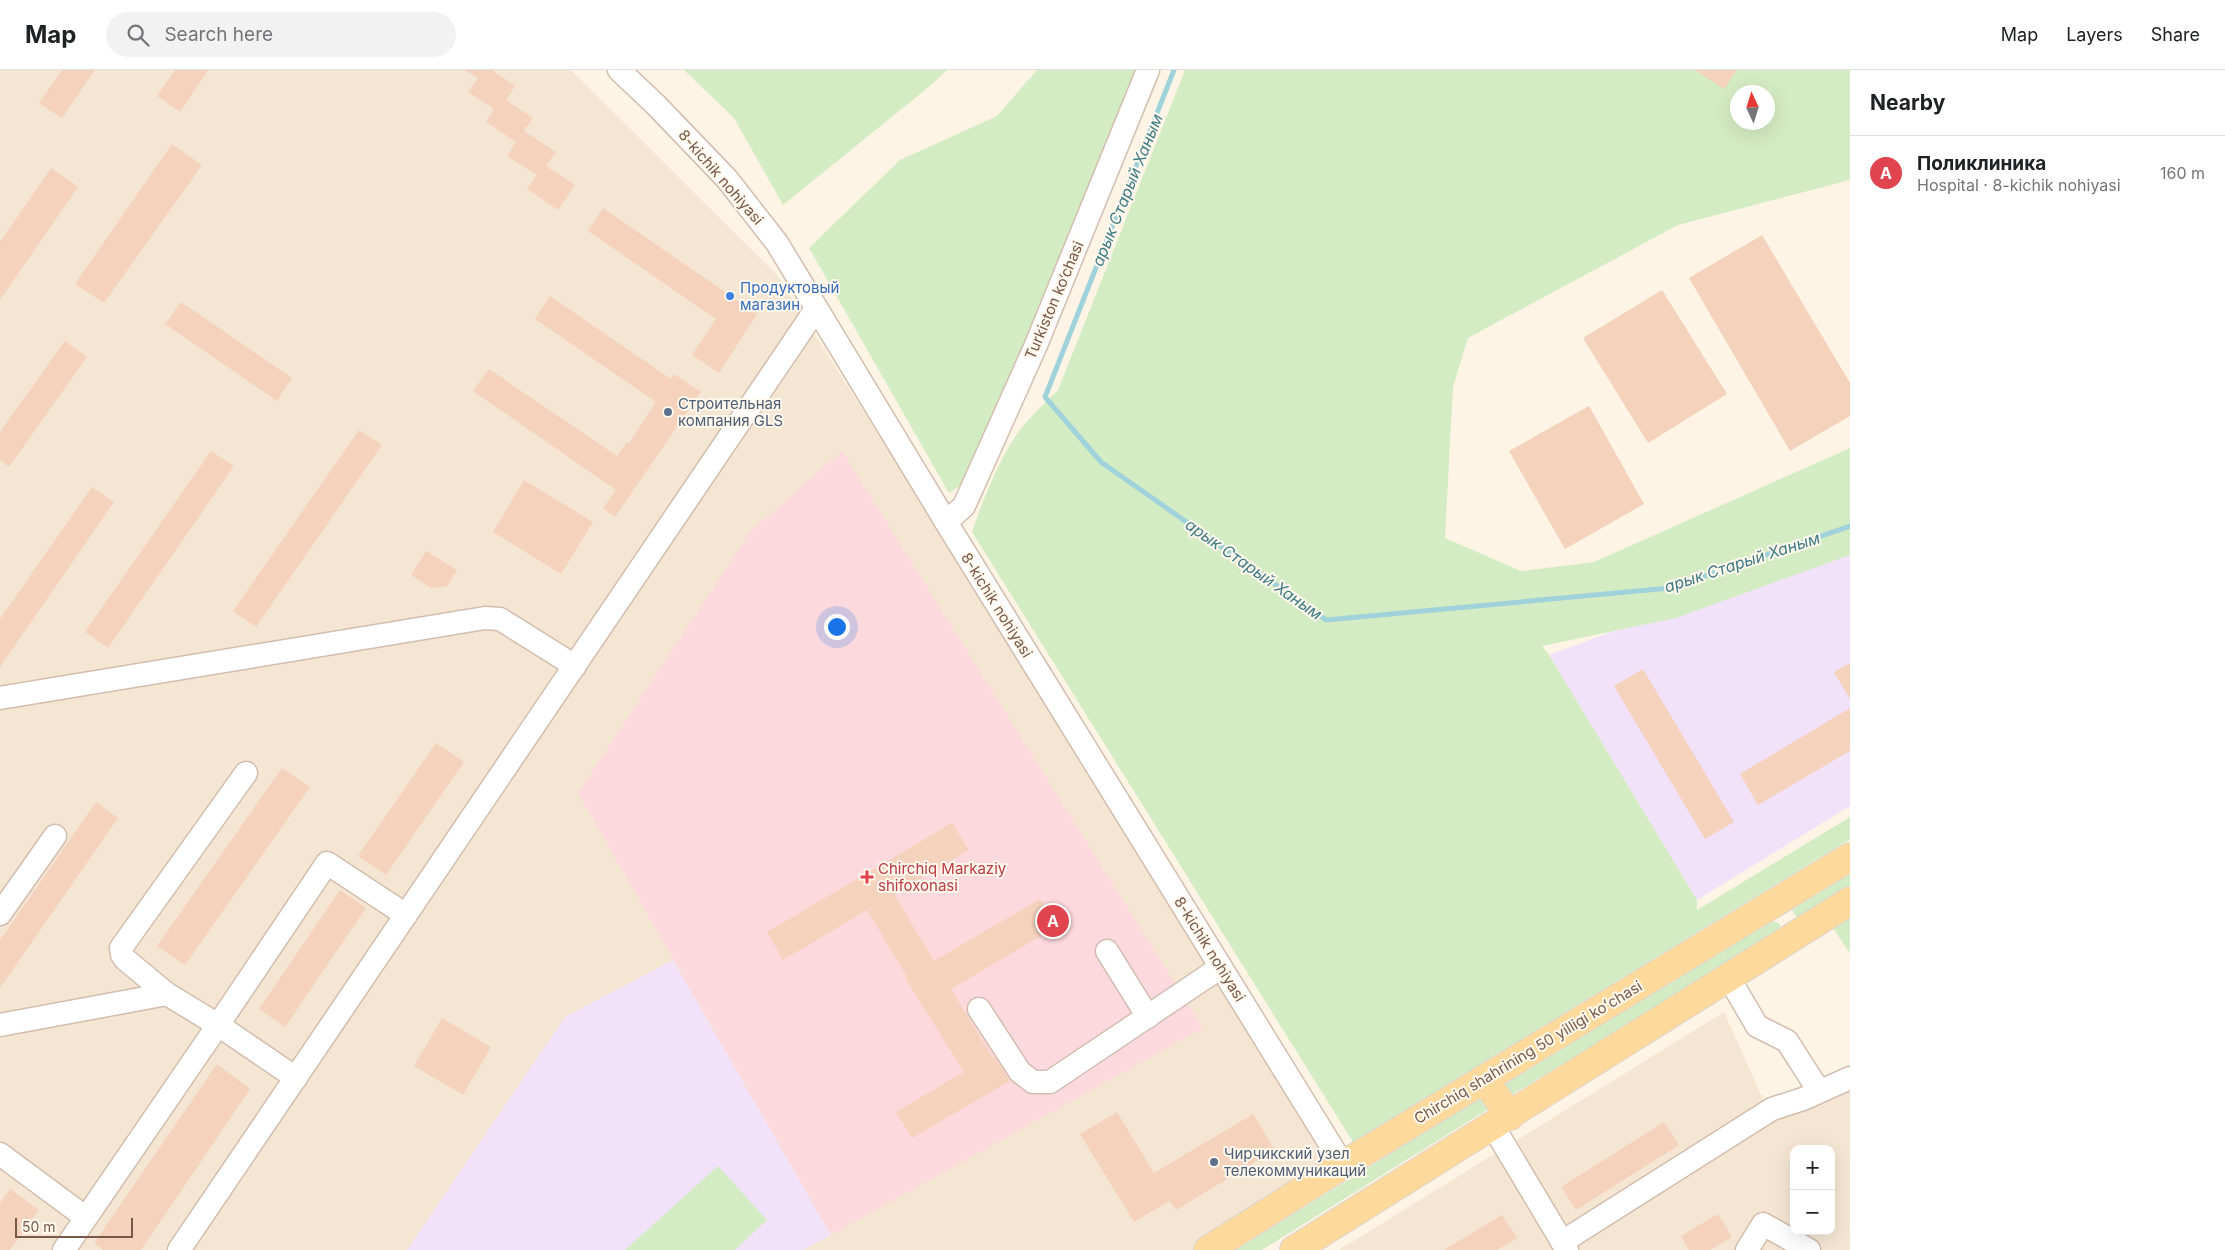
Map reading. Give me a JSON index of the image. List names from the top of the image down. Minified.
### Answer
{"streets":{"main road":["Chirchiq shahrining 50 yilligi koʻchasi"],"street":["8-kichik nohiyasi","Turkiston ko‘chasi"]},"crossings":[["8-kichik nohiyasi","Turkiston ko‘chasi"],["8-kichik nohiyasi","Chirchiq shahrining 50 yilligi koʻchasi"]],"water":["арык Старый Ханым"],"places":{"other":["Продуктовый магазин","Строительная компания GLS","Чирчикский узел телекоммуникаций"],"health":["Chirchiq Markaziy shifoxonasi"]},"scale_bar":"50 m","north":"top","page":{"header":"Map","search":"Search here","nav":["Map","Layers","Share"],"heading":"Nearby","list":[{"mark":"A","name":"Поликлиника","note":"Hospital · 8-kichik nohiyasi","value":"160 m"}],"pins":"A","map_buttons":["+","−"],"scale":"50 m"}}
